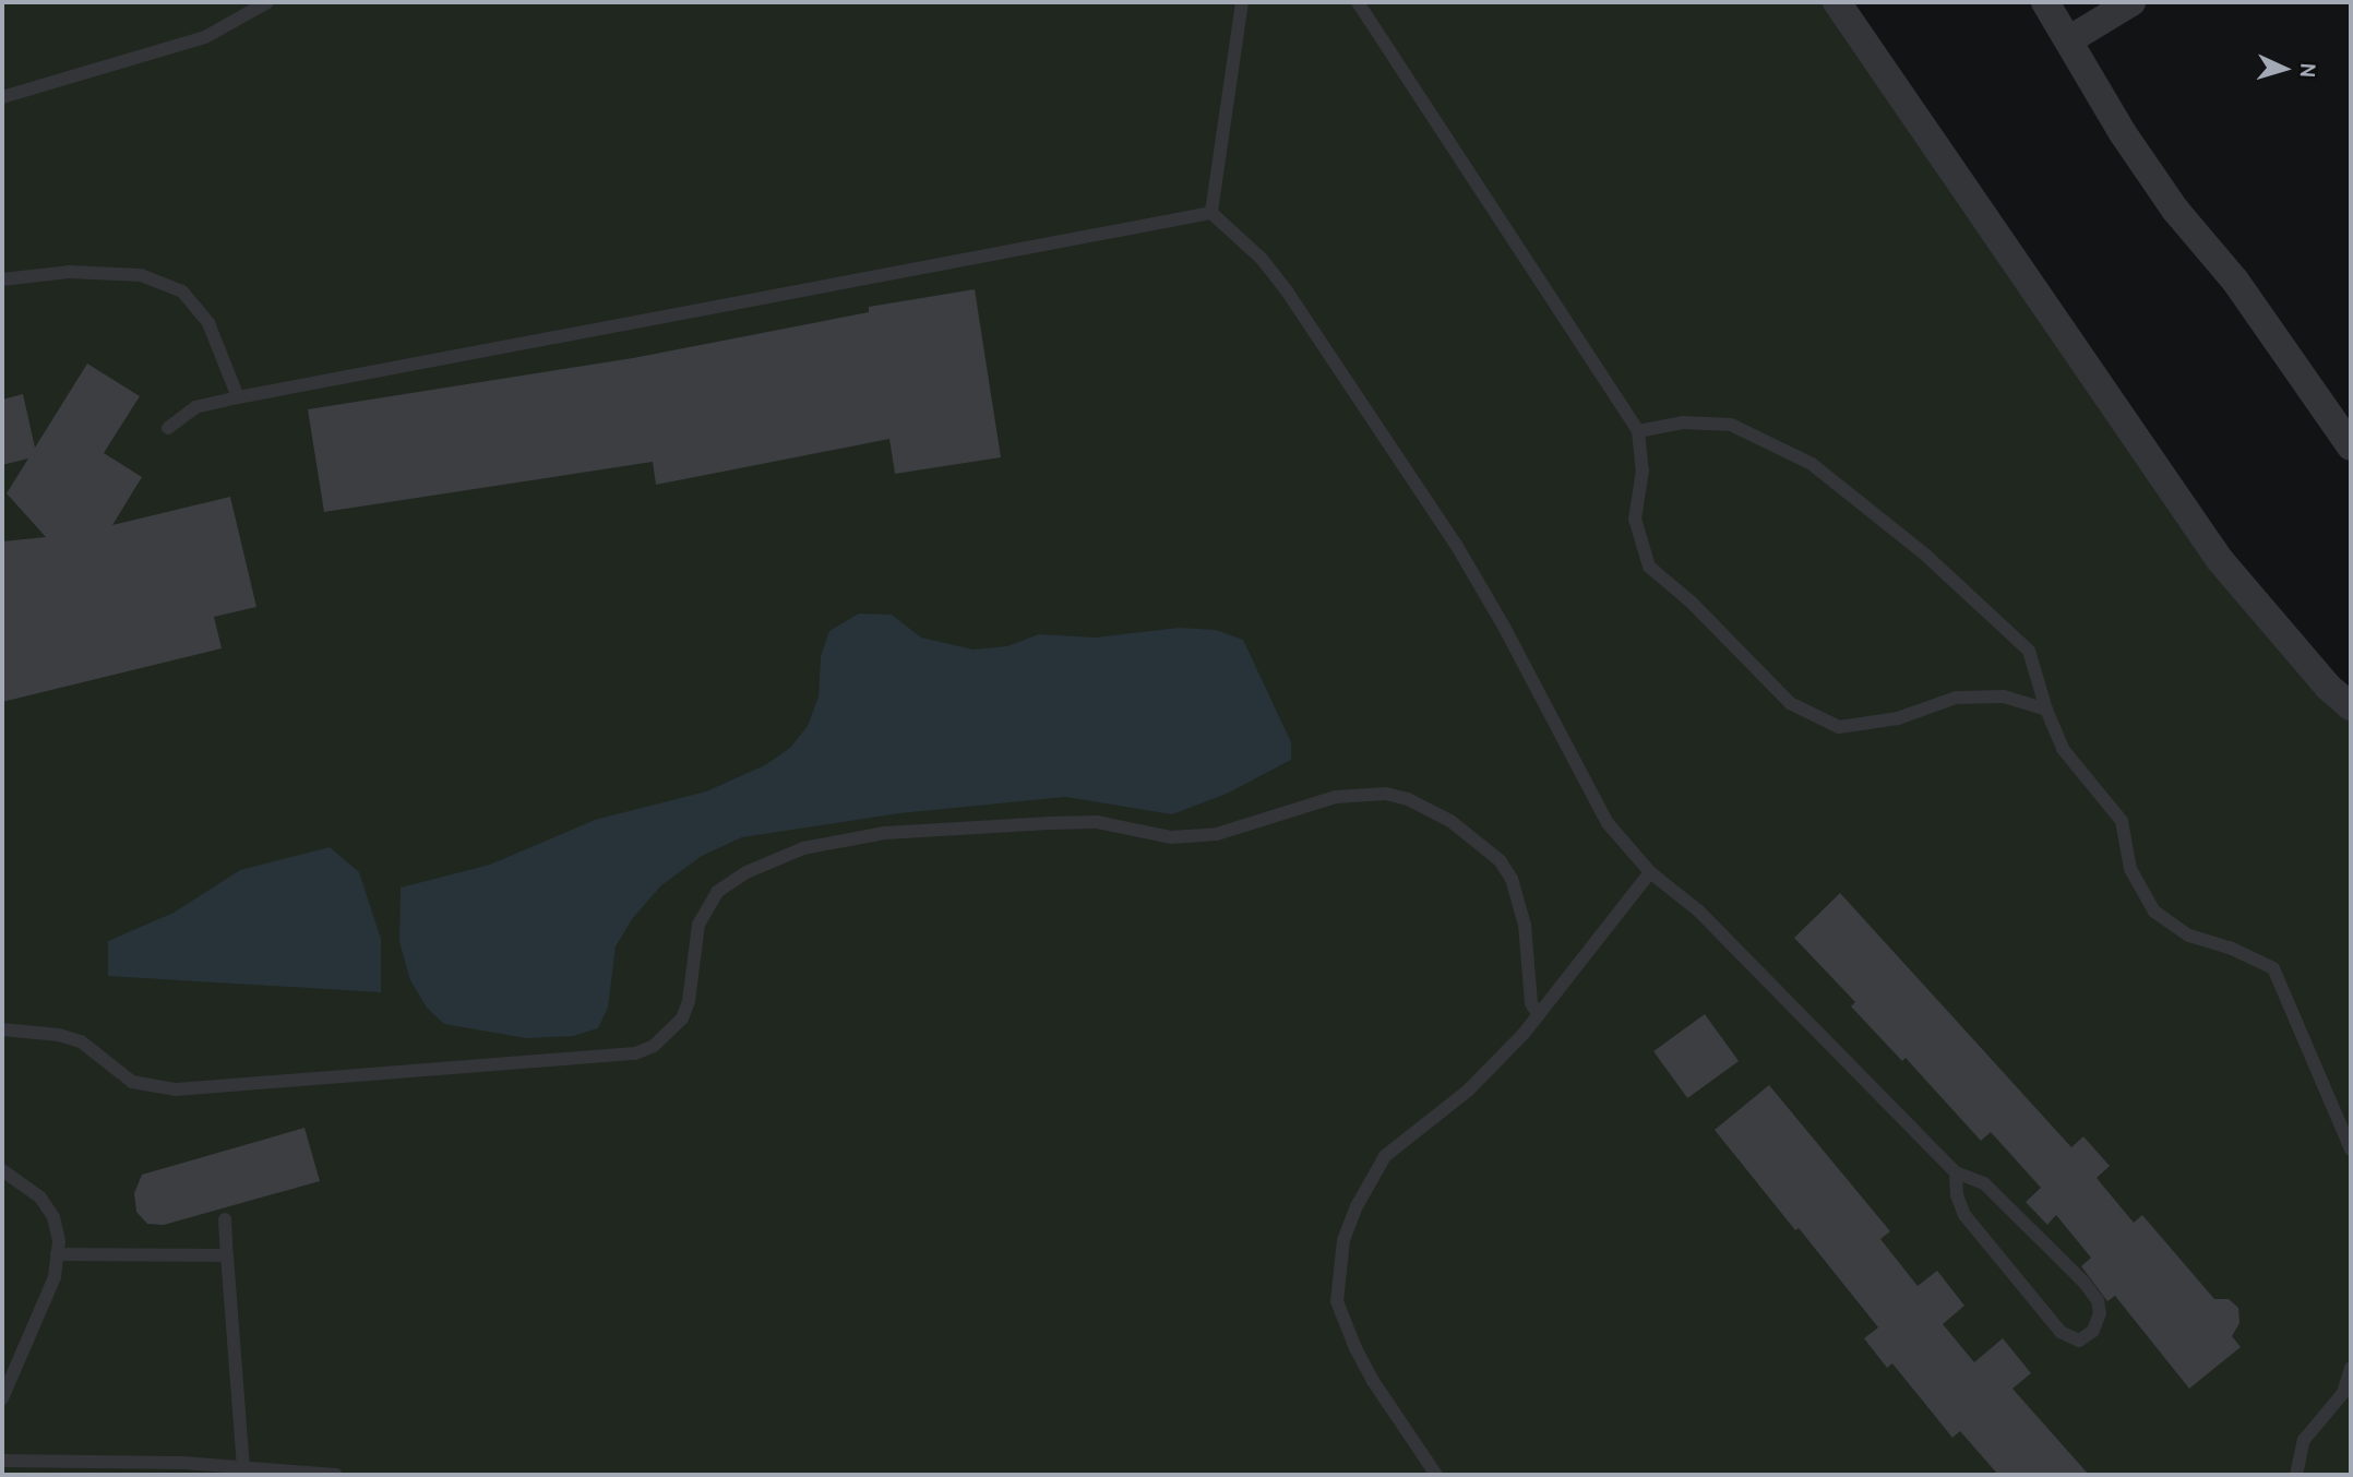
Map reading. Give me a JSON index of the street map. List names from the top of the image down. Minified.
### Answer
{"north":"right"}
